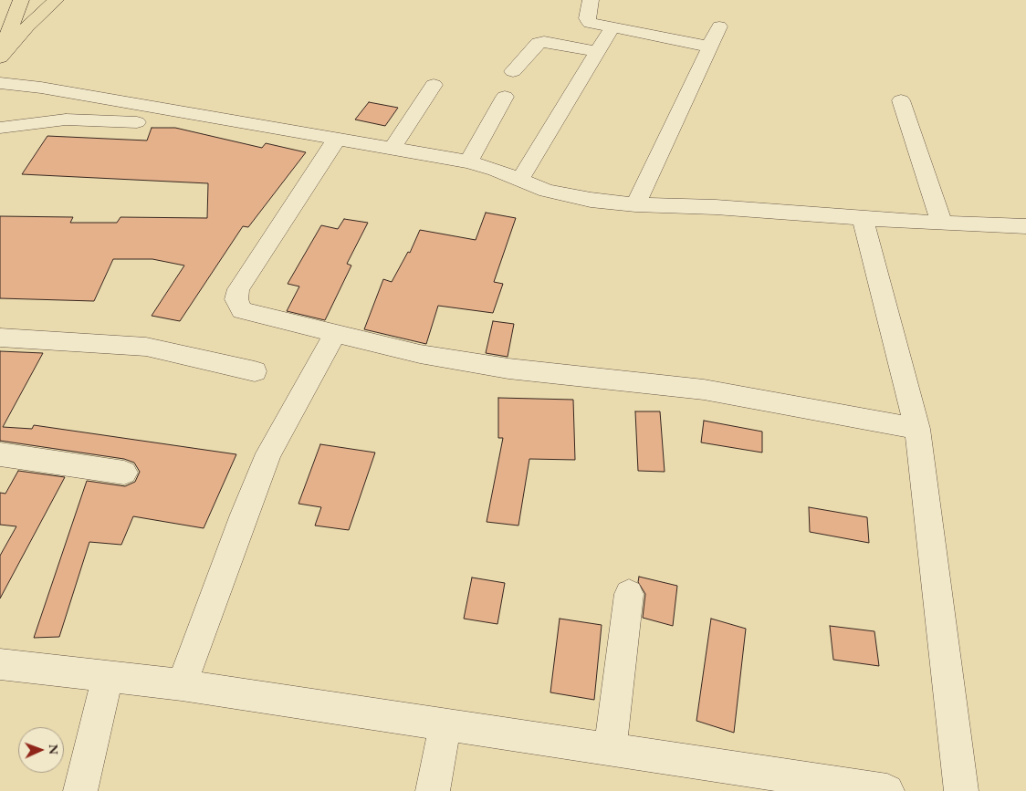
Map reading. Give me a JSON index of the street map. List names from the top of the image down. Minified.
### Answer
{"north":"right"}
